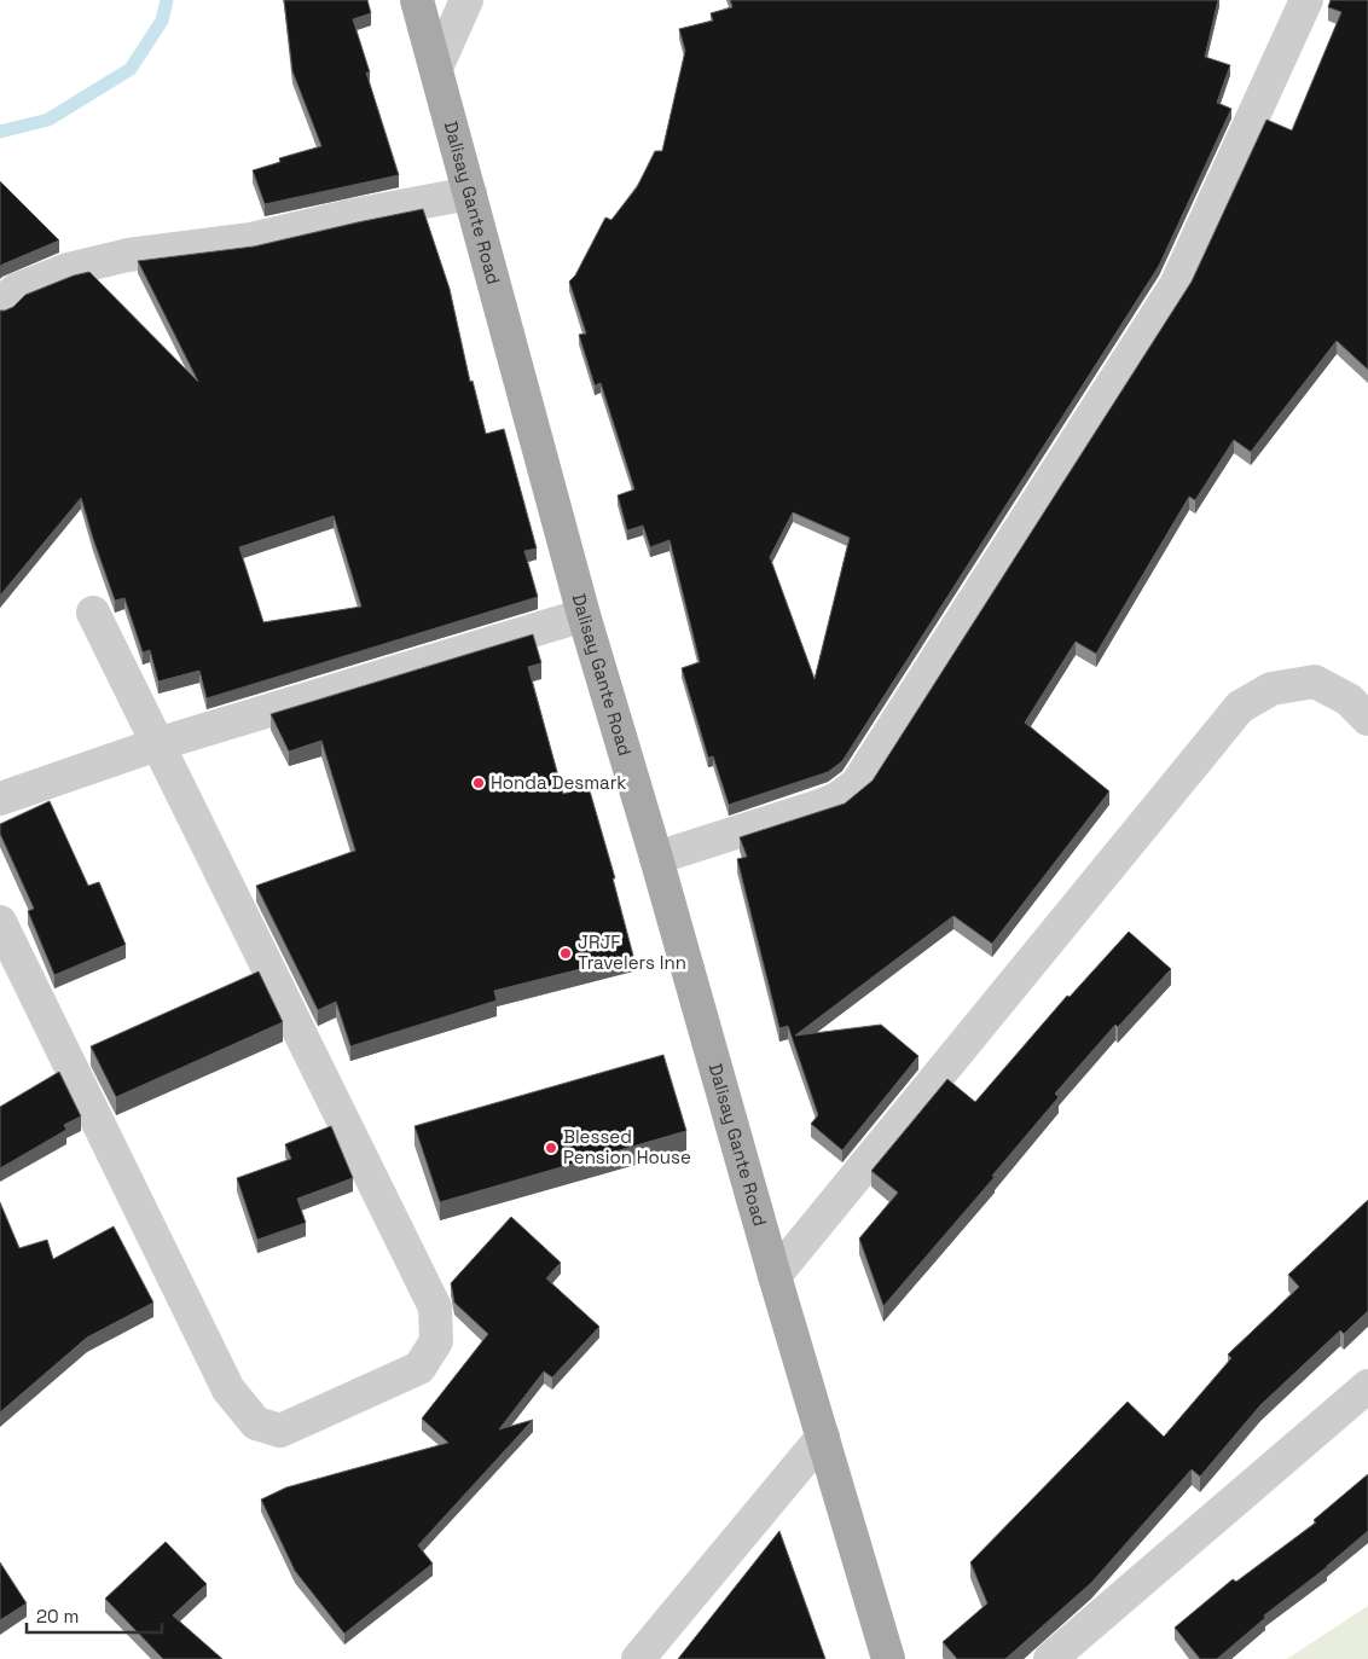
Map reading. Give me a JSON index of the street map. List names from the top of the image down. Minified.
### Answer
{"streets":{"main road":["Dalisay Gante Road"]},"places":["Honda Desmark","JRJF Travelers Inn","Blessed Pension House"],"scale_bar":"20 m"}
